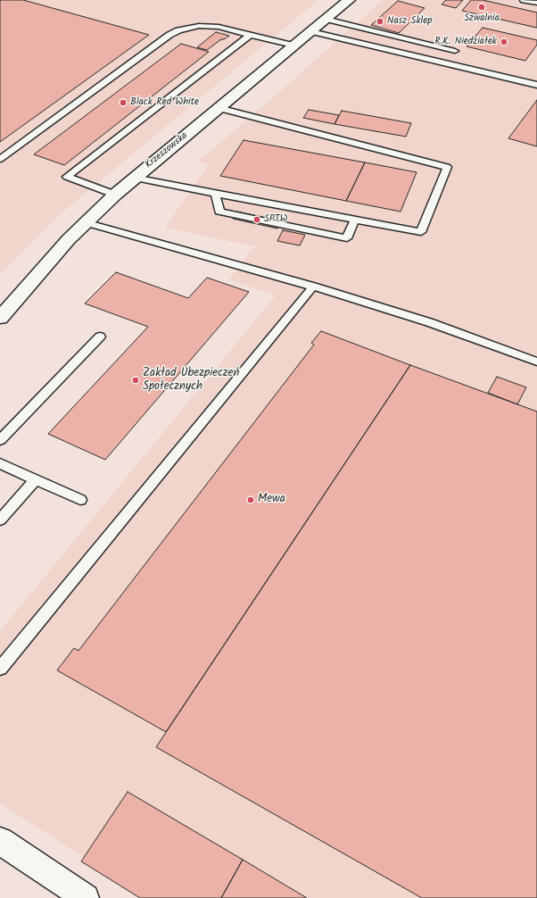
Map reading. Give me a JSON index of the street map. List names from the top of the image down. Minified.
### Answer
{"streets":{"main road":["Krzeszowska"]},"places":["Szwalnia","Nasz Sklep","R.K. Niedziałek","Black Red White","SPTW","Zakład Ubezpieczeń Społecznych","Mewa"]}
